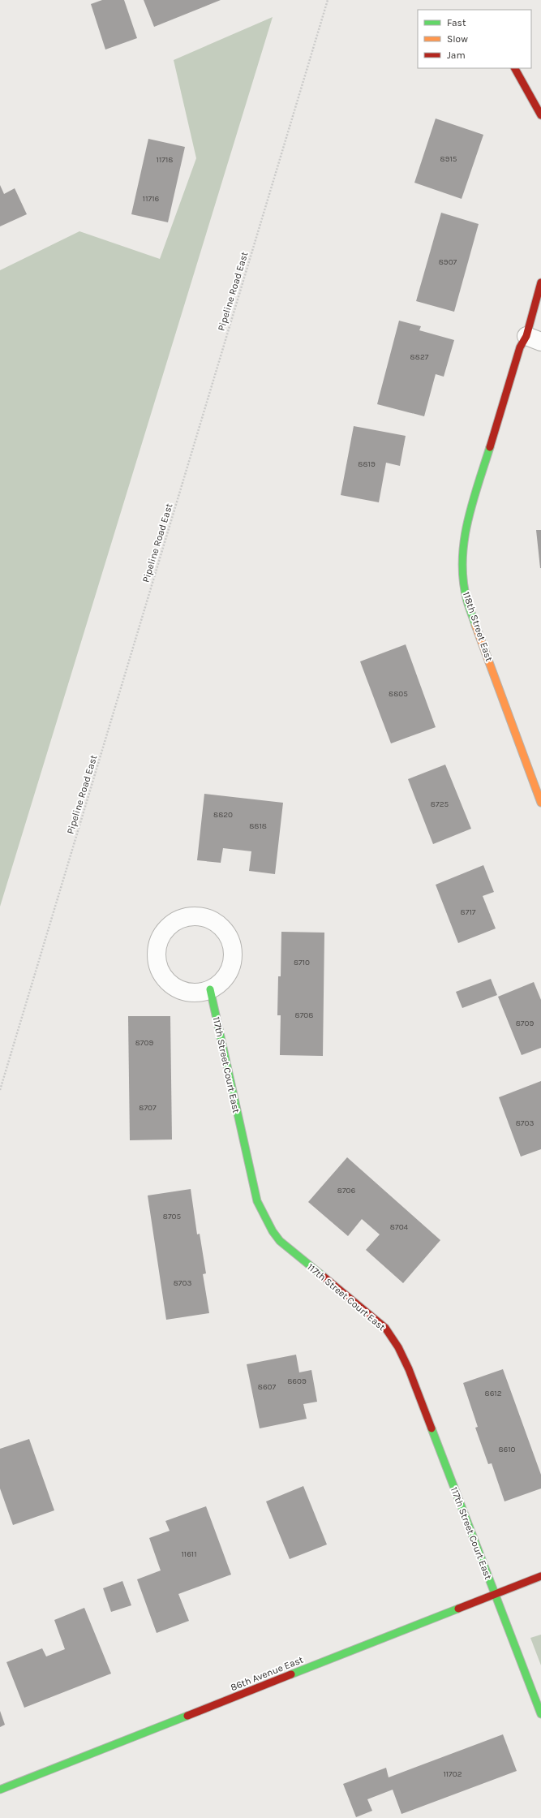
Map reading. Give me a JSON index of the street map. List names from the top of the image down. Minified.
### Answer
{"streets":{"street":["118th Street East","117th Street Court East","86th Avenue East"],"path":["Pipeline Road East"]},"crossings":[["117th Street Court East","86th Avenue East"]],"house_numbers":["8915","11718","11716","8907","8827","8819","8805","8725","8820","8818","8717","8710","8708","8709","8709","8707","8703","8706","8705","8704","8703","8609","8607","8612","8610","11611","11702"],"legend":["Fast","Slow","Jam"]}
